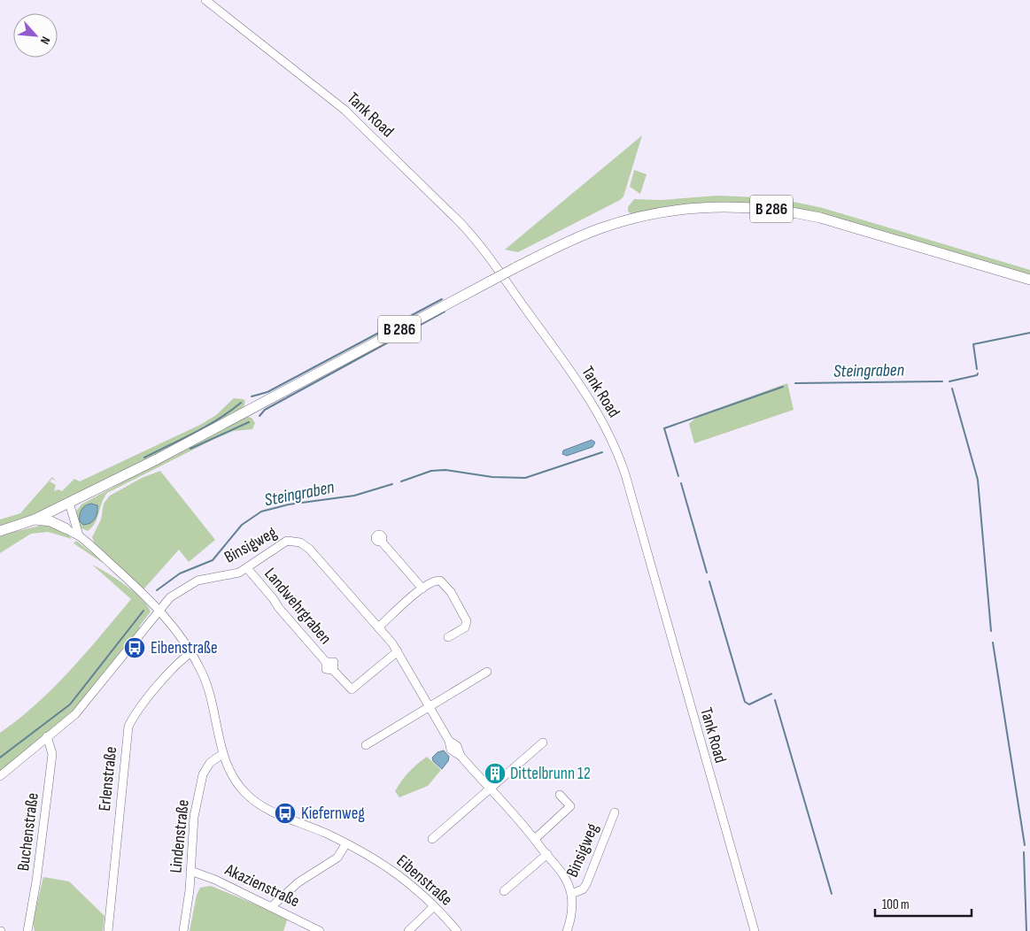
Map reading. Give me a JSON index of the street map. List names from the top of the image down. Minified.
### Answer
{"streets":{"main road":["B 286"],"street":["Tank Road","Binsigweg","Landwehrgraben","Erlenstraße","Buchenstraße","Lindenstraße","Eibenstraße","Akazienstraße"]},"crossings":[["Binsigweg","Landwehrgraben"],["Binsigweg","Buchenstraße"],["Binsigweg","Eibenstraße"],["Erlenstraße","Eibenstraße"],["Lindenstraße","Eibenstraße"],["Lindenstraße","Akazienstraße"]],"water":["Steingraben"],"places":{"bus stop":["Eibenstraße","Kiefernweg"],"building":["Dittelbrunn 12"]},"scale_bar":"100 m","north":"bottom right"}
